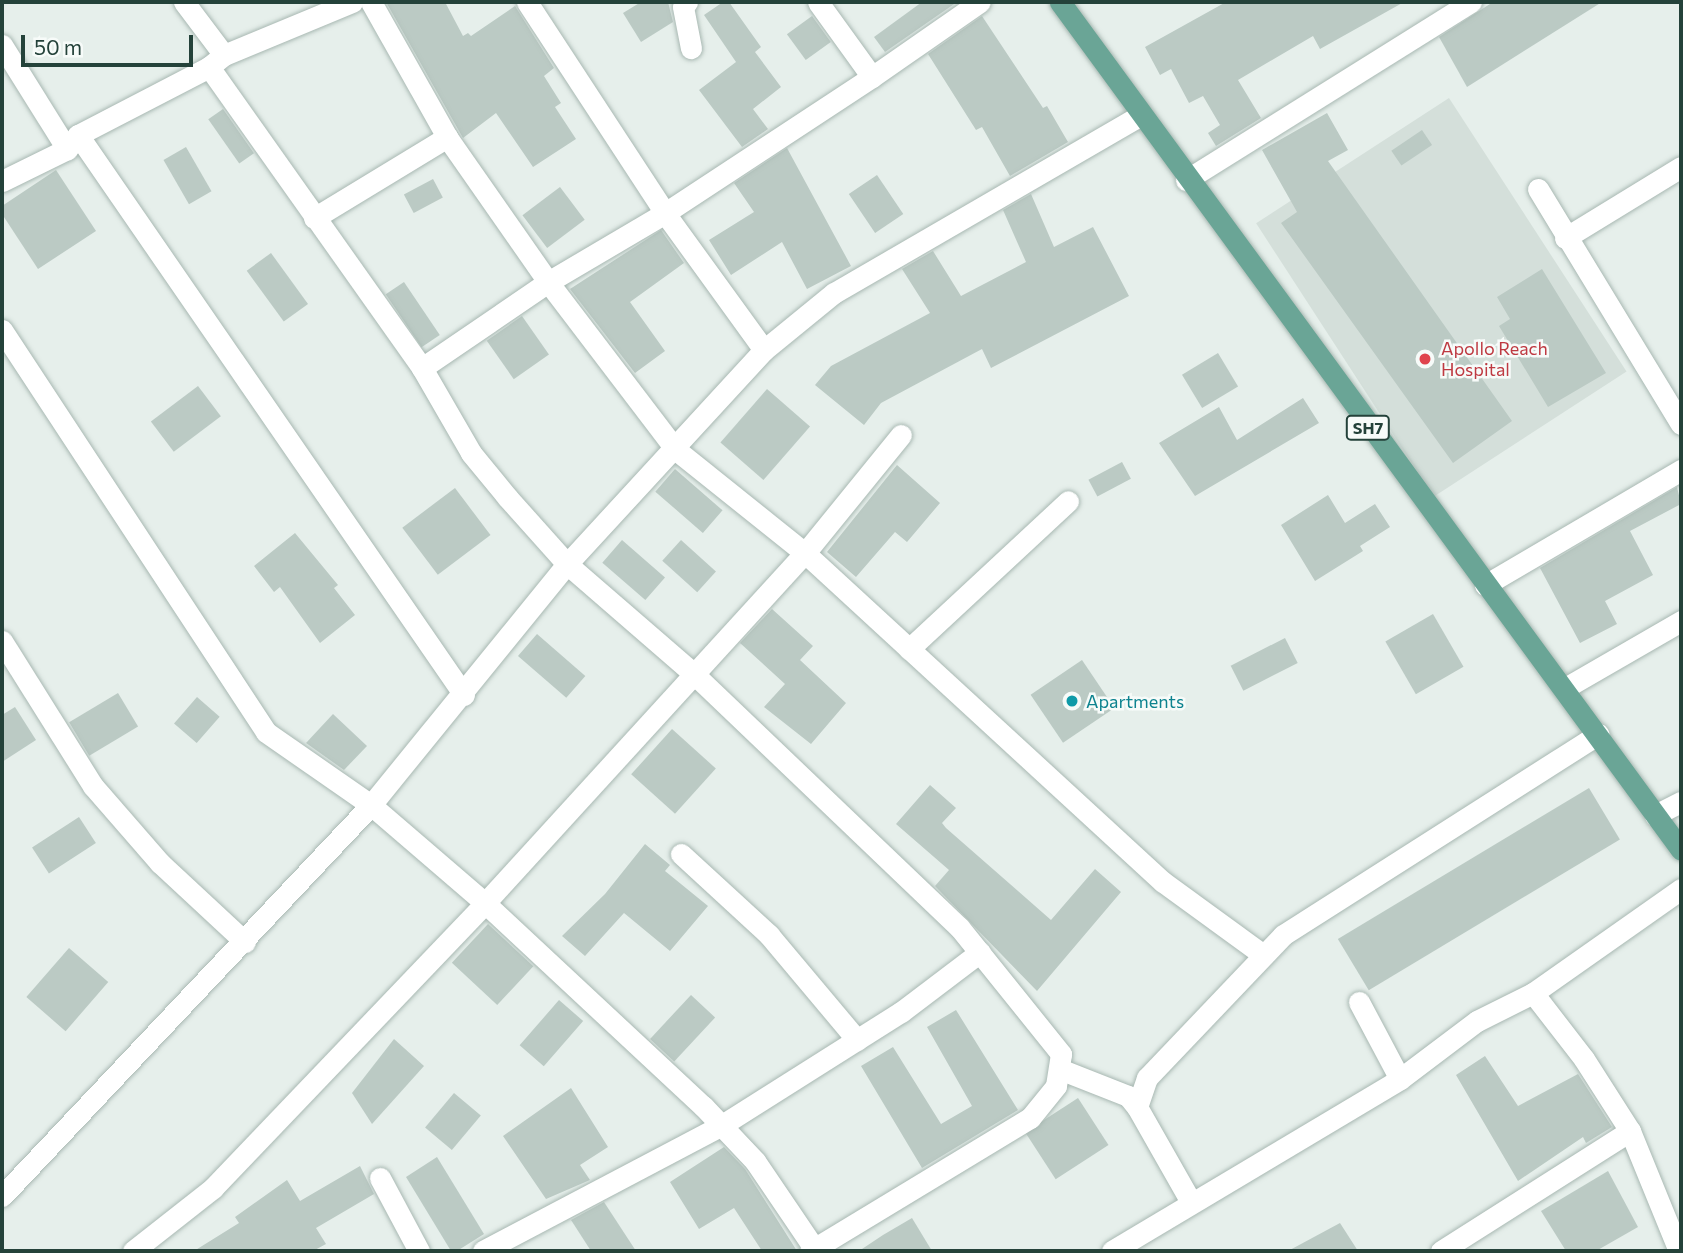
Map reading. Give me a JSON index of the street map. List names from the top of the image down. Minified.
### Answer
{"streets":{"main road":["SH7"]},"places":["Apollo Reach Hospital","Apartments"],"scale_bar":"50 m"}
